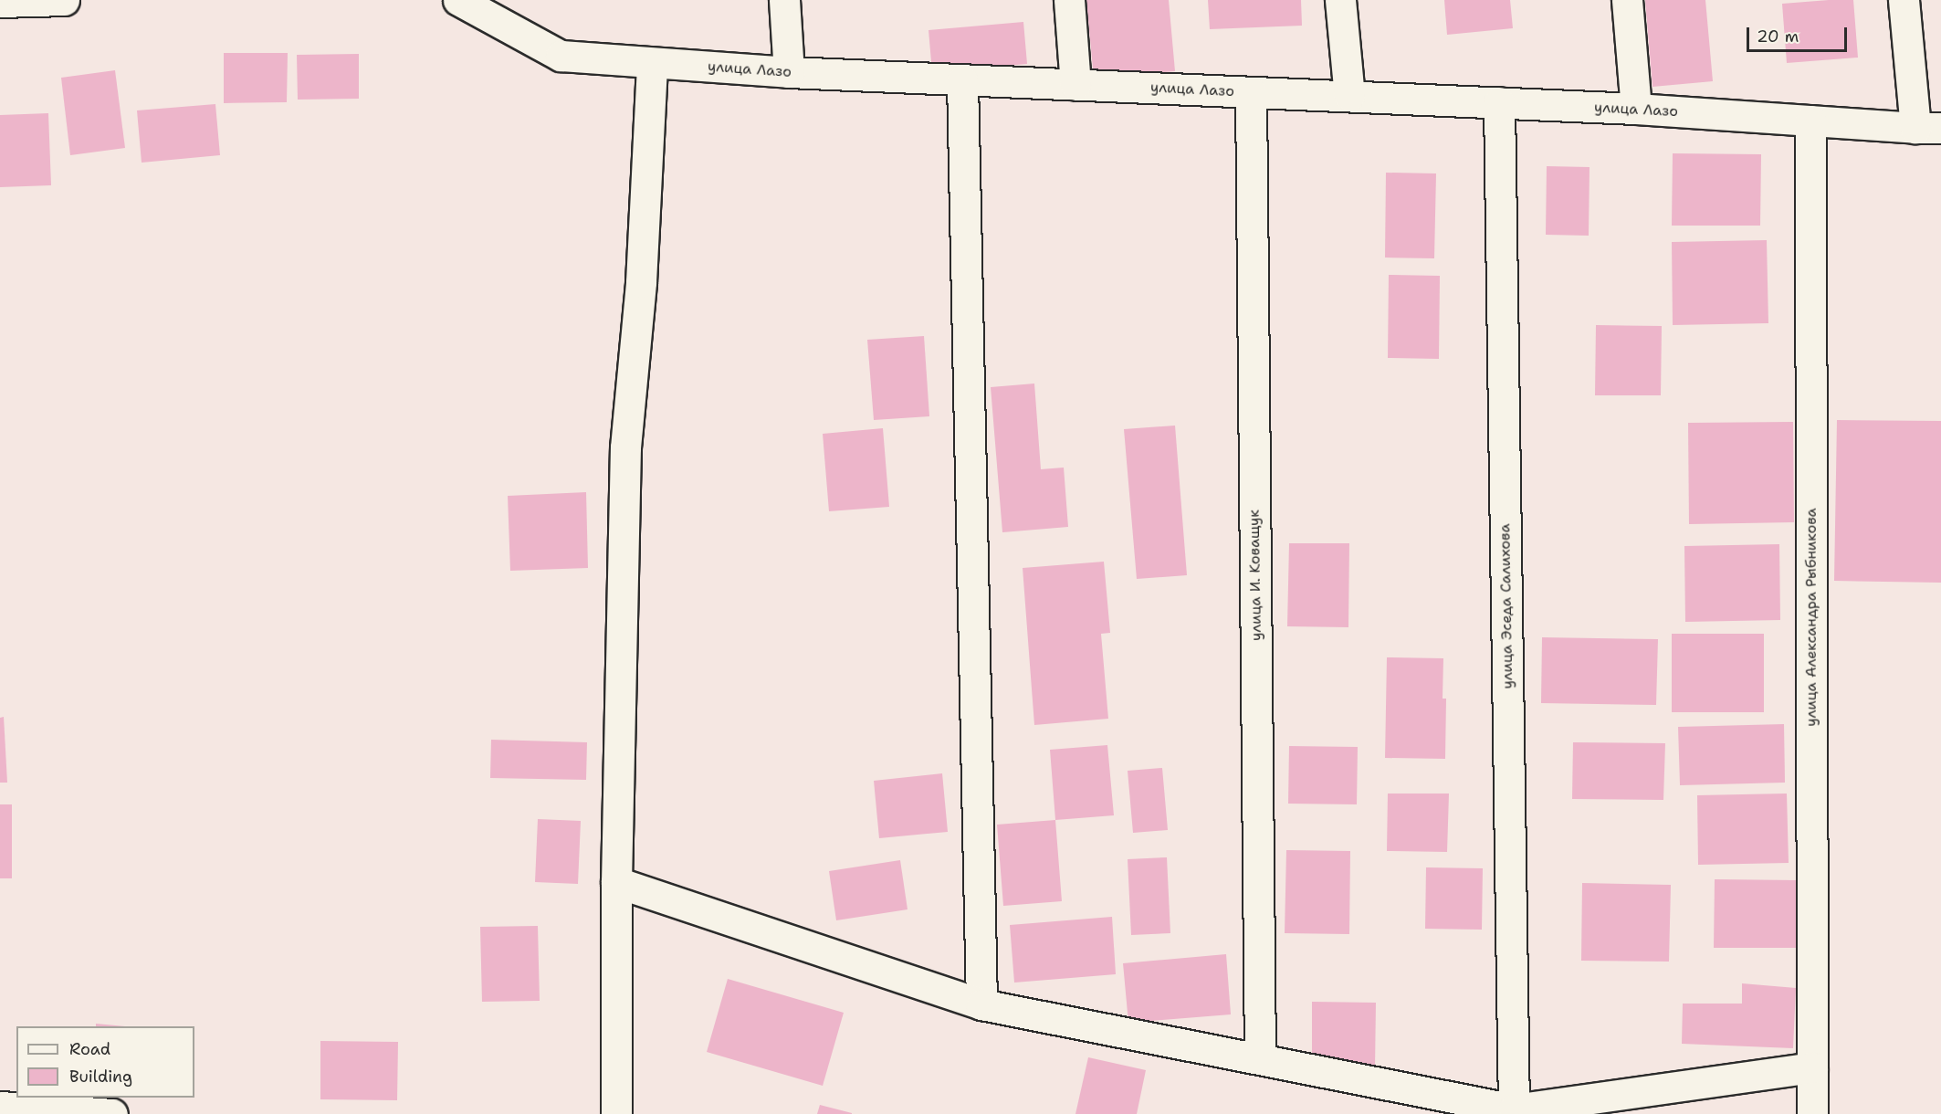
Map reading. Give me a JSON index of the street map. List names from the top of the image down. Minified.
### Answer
{"streets":{"street":["улица Лазо","улица И. Коващук","улица Эседа Салихова","улица Александра Рыбникова"]},"crossings":[["улица Лазо","улица И. Коващук"],["улица Лазо","улица Эседа Салихова"],["улица Лазо","улица Александра Рыбникова"]],"legend":["Road","Building"],"scale_bar":"20 m"}
